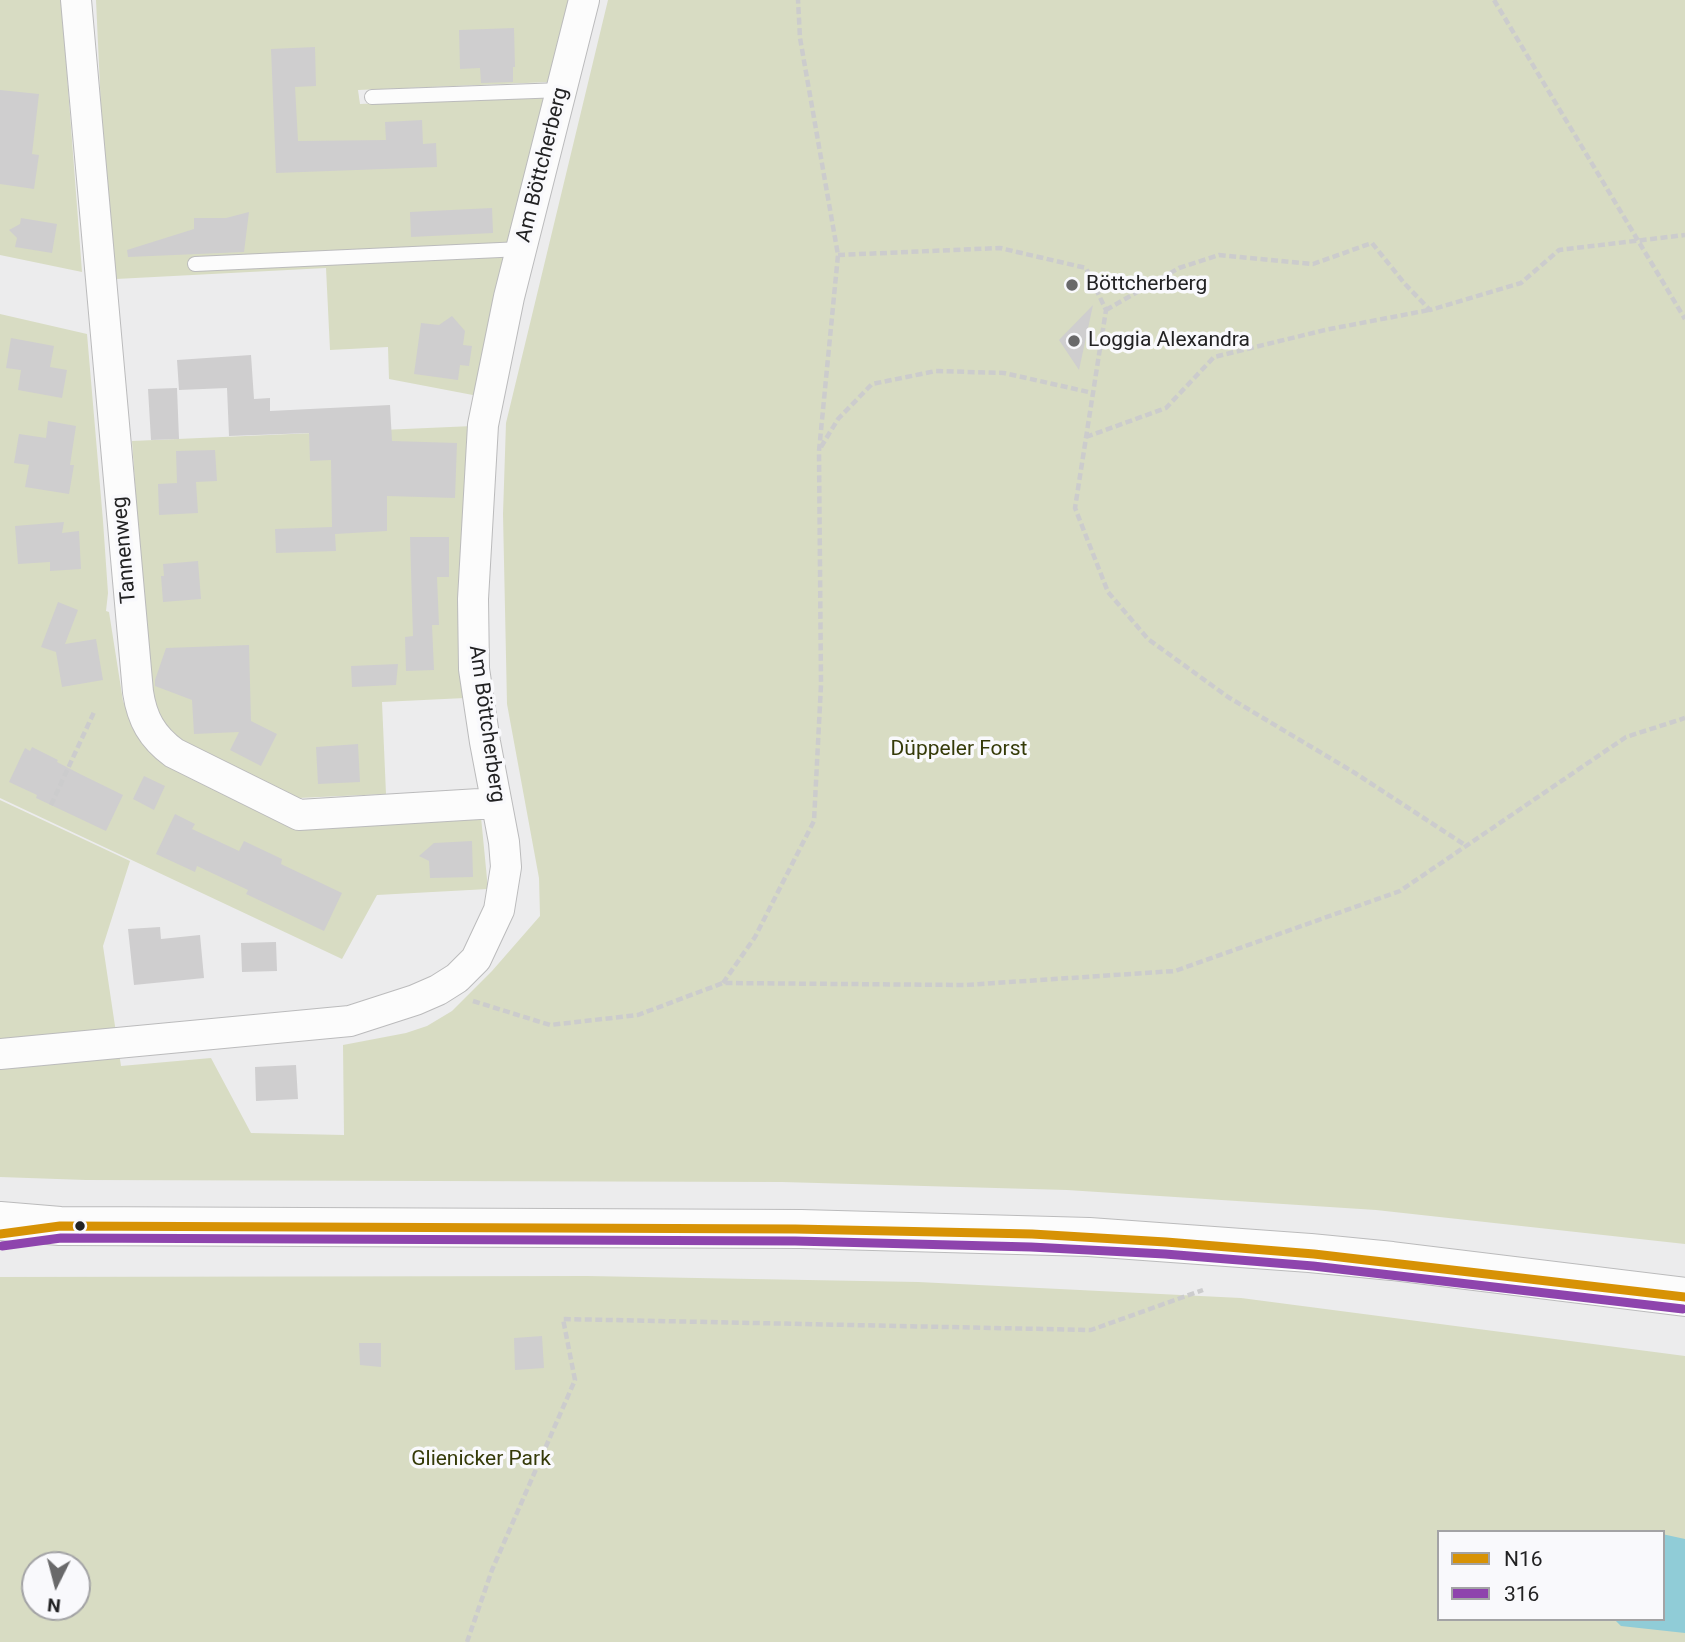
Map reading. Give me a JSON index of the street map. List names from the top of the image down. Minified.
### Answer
{"streets":{"street":["Am Böttcherberg","Tannenweg"]},"crossings":[["Am Böttcherberg","Tannenweg"]],"parks":["Düppeler Forst","Glienicker Park"],"places":["Böttcherberg","Loggia Alexandra"],"lines":["transit line N16","transit line 316"],"legend":["N16","316"],"north":"bottom"}
